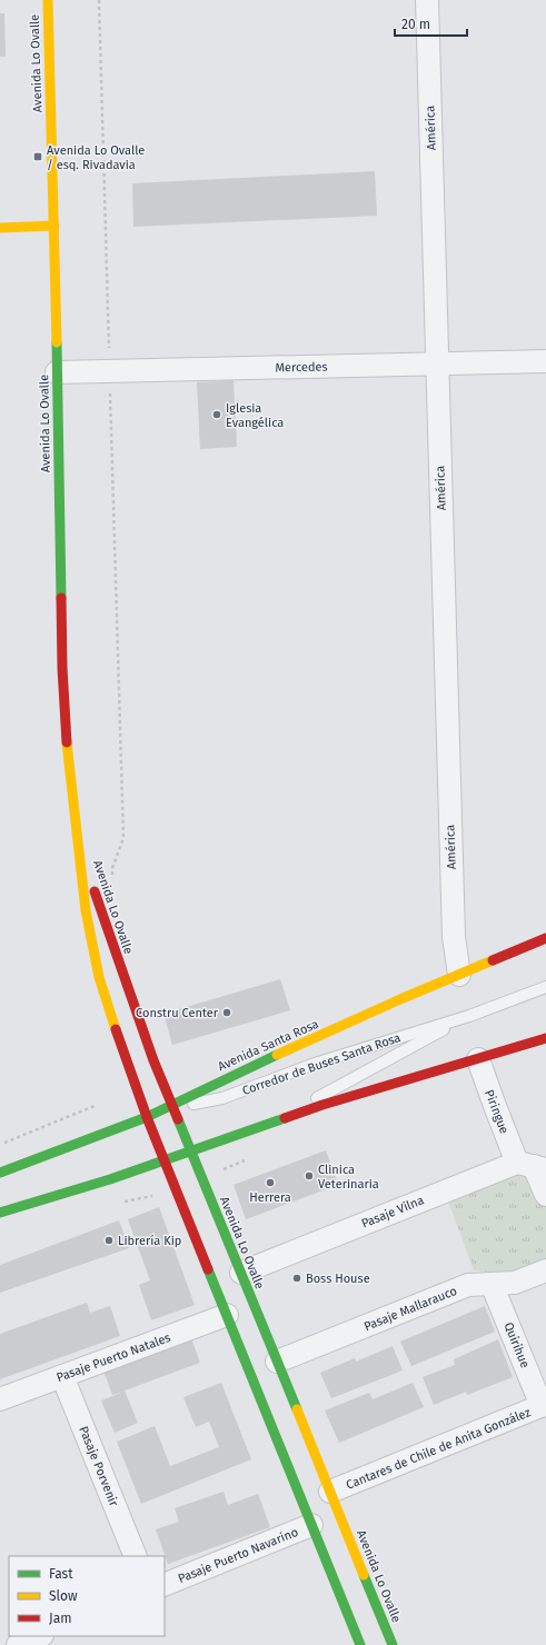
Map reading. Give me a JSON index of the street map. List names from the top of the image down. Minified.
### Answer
{"streets":{"main road":["Avenida Lo Ovalle","Avenida Santa Rosa"],"street":["América","Mercedes","Piringue","Pasaje Vilna","Pasaje Mallarauco","Quirihue","Pasaje Puerto Natales","Cantares de Chile de Anita González","Pasaje Porvenir","Pasaje Puerto Navarino"],"lane":["Corredor de Buses Santa Rosa"]},"crossings":[["Avenida Lo Ovalle","Mercedes"],["Avenida Lo Ovalle","Avenida Santa Rosa"],["Avenida Lo Ovalle","Corredor de Buses Santa Rosa"],["Avenida Lo Ovalle","Pasaje Vilna"],["Avenida Lo Ovalle","Pasaje Mallarauco"],["Avenida Lo Ovalle","Pasaje Puerto Natales"],["Avenida Lo Ovalle","Cantares de Chile de Anita González"],["Avenida Lo Ovalle","Pasaje Puerto Navarino"],["América","Mercedes"],["América","Avenida Santa Rosa"],["Avenida Santa Rosa","Corredor de Buses Santa Rosa"],["Piringue","Pasaje Vilna"],["Pasaje Mallarauco","Quirihue"],["Quirihue","Cantares de Chile de Anita González"],["Pasaje Puerto Natales","Pasaje Porvenir"]],"places":{"transit":["Avenida Lo Ovalle / esq. Rivadavia"],"other":["Iglesia Evangélica","Constru Center","Clinica Veterinaria","Herrera","Librería Kip","Boss House"]},"legend":["Fast","Slow","Jam"],"scale_bar":"20 m"}
